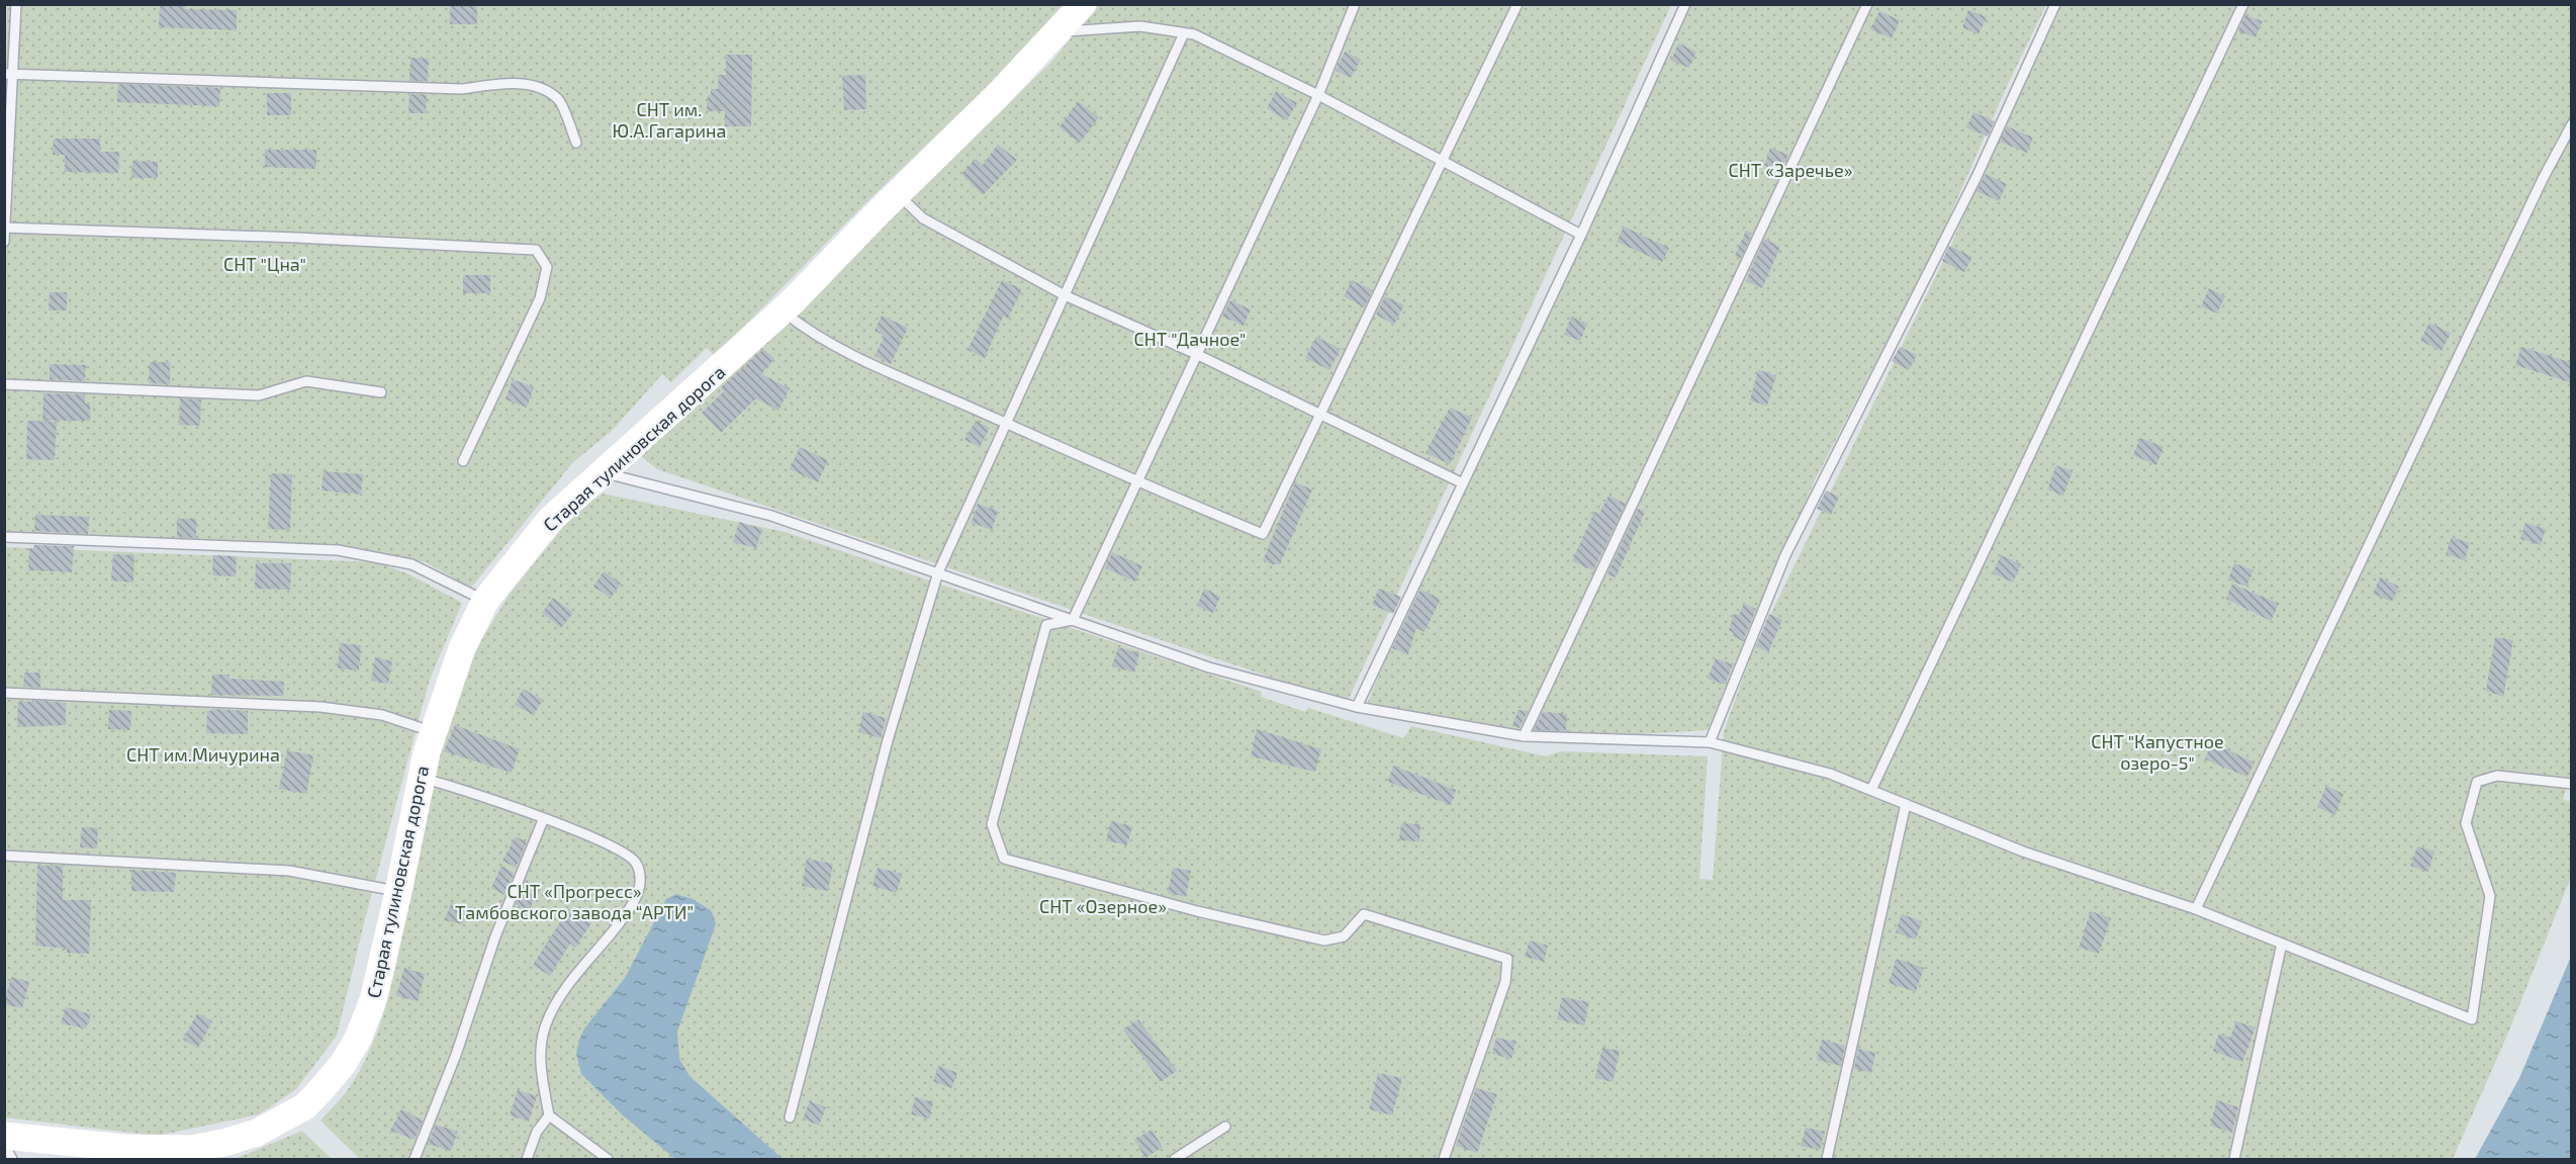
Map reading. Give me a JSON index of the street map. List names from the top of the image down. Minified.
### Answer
{"streets":{"street":["Старая тулиновская дорога"]},"parks":["СНТ им. Ю.А.Гагарина","СНТ «Заречье»","СНТ \"Цна\"","СНТ \"Дачное\"","СНТ \"Капустное озеро-5\"","СНТ им.Мичурина","СНТ «Прогресс» Тамбовского завода “АРТИ”","СНТ «Озерное»"]}
